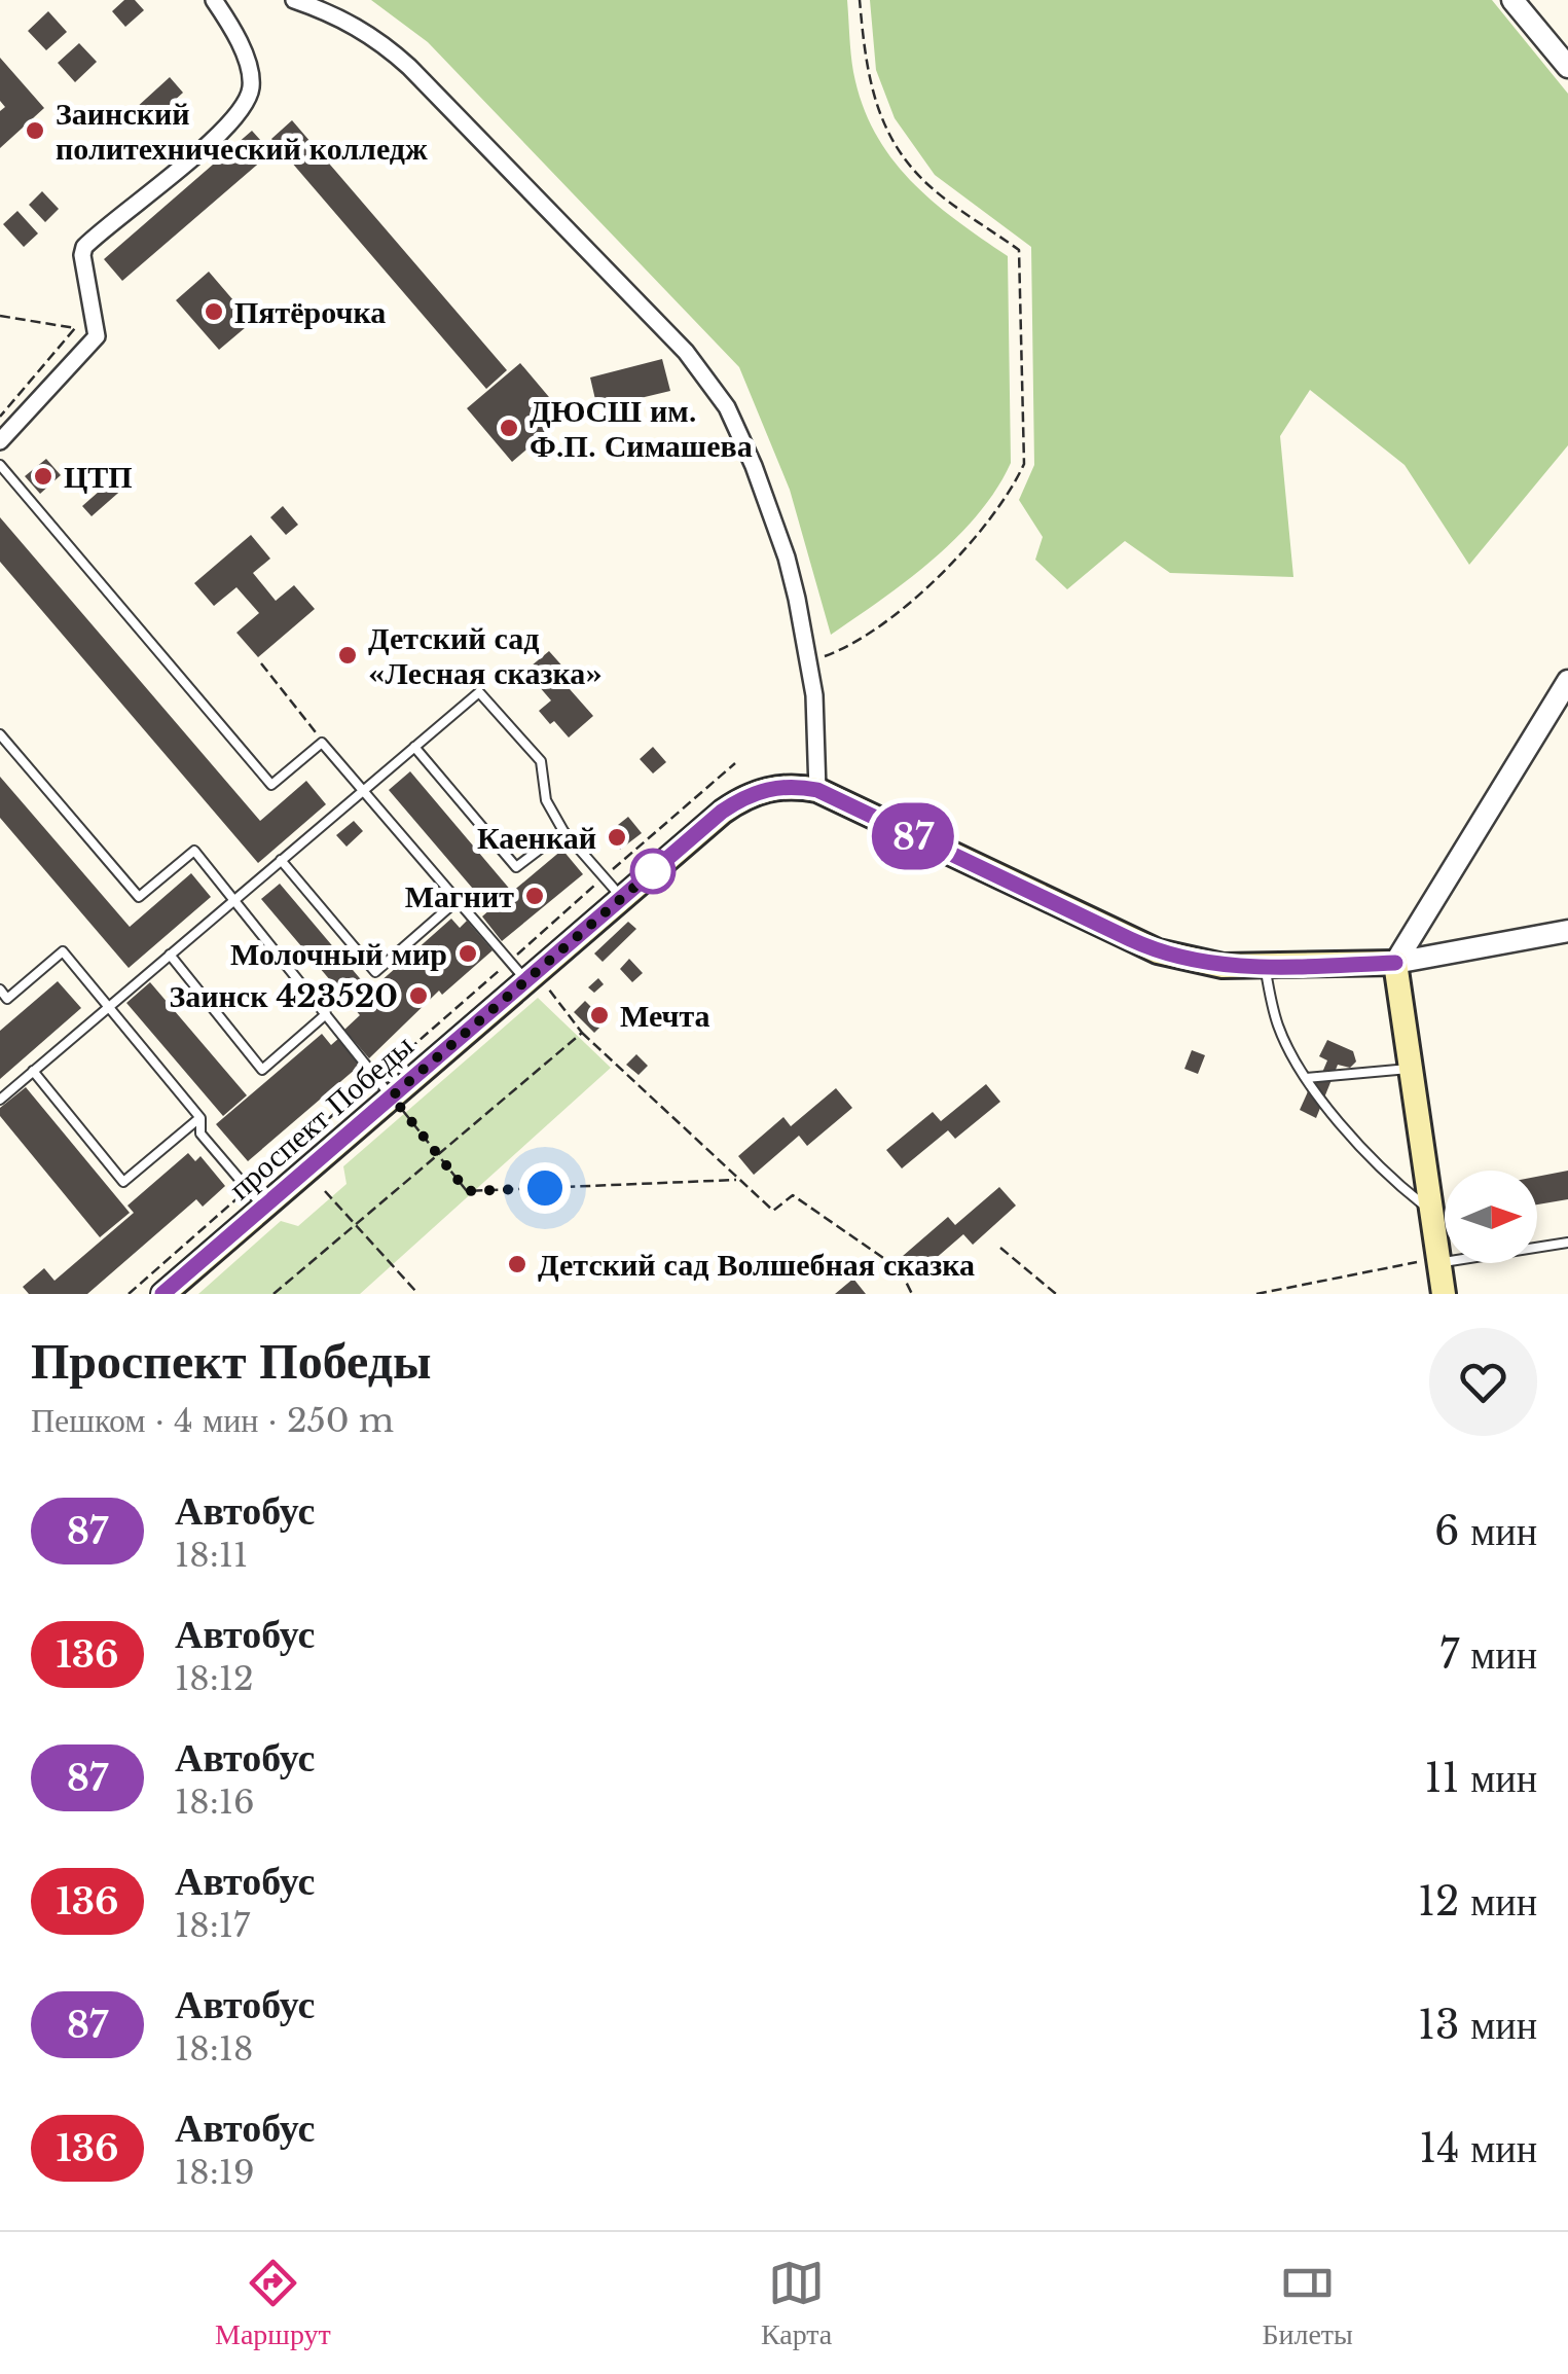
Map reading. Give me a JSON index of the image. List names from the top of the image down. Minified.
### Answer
{"streets":{"main road":["проспект Победы"]},"places":["Заинский политехнический колледж","Пятёрочка","ДЮСШ им. Ф.П. Симашева","ЦТП","Детский сад «Лесная сказка»","Каенкай","Магнит","Молочный мир","Заинск 423520","Мечта","Детский сад Волшебная сказка"],"lines":["bus line 87"],"north":"right","page":{"on_map":"87","heading":["Проспект Победы","Пешком · 4 мин · 250 m"],"list":[{"mark":"87","name":"Автобус","note":"18:11","value":"6 мин"},{"mark":"136","name":"Автобус","note":"18:12","value":"7 мин"},{"mark":"87","name":"Автобус","note":"18:16","value":"11 мин"},{"mark":"136","name":"Автобус","note":"18:17","value":"12 мин"},{"mark":"87","name":"Автобус","note":"18:18","value":"13 мин"},{"mark":"136","name":"Автобус","note":"18:19","value":"14 мин"}],"tabs":["Маршрут","Карта","Билеты"]}}
